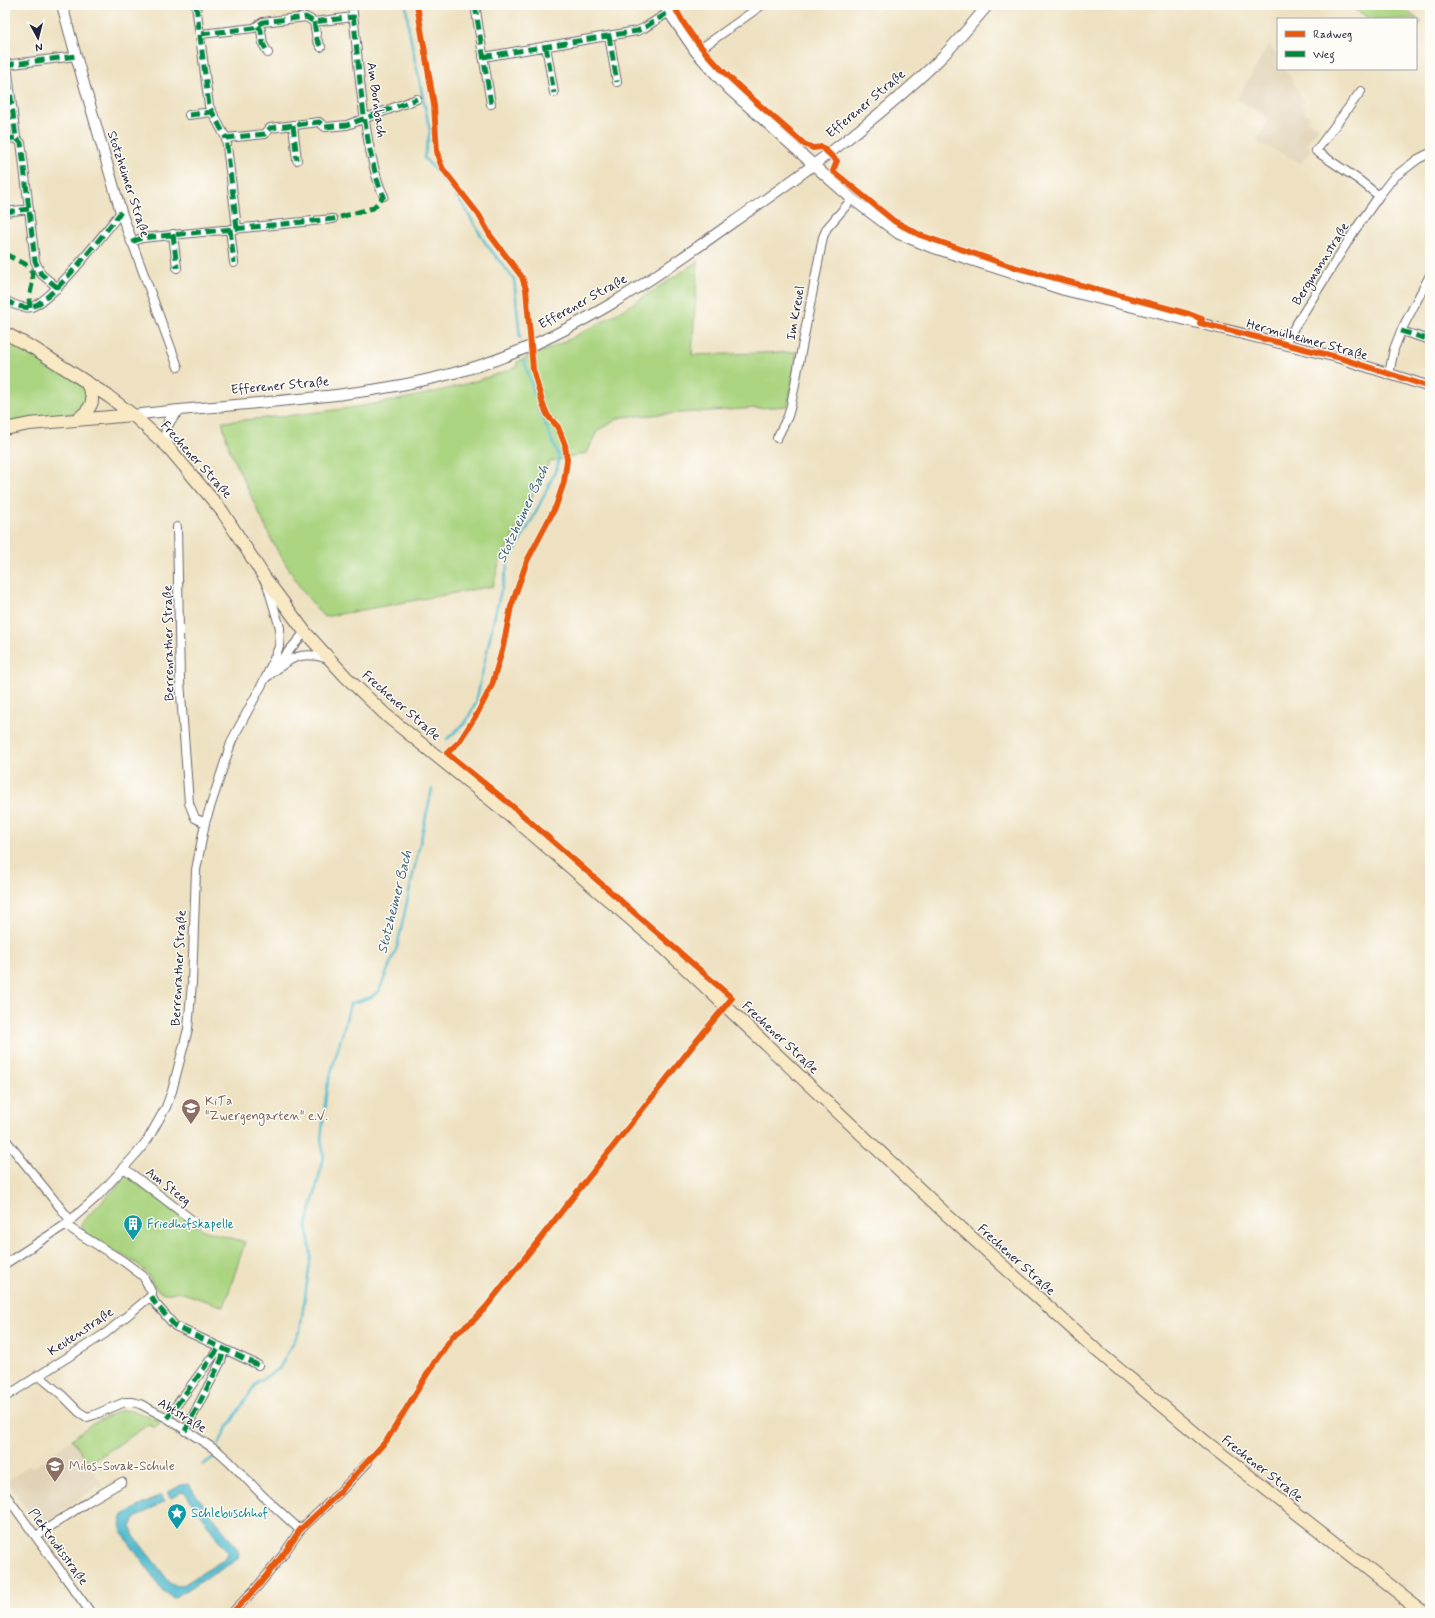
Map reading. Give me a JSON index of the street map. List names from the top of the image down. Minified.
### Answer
{"streets":{"main road":["Efferener Straße","Frechener Straße"],"street":["Am Bornbach","Stotzheimer Straße","Bergmannstraße","Im Kreuel","Hermülheimer Straße","Berrenrather Straße","Am Steeg","Keutenstraße","Abtstraße","Plektrudisstraße"]},"crossings":[["Efferener Straße","Hermülheimer Straße"],["Efferener Straße","Frechener Straße"],["Bergmannstraße","Hermülheimer Straße"],["Im Kreuel","Hermülheimer Straße"],["Frechener Straße","Berrenrather Straße"],["Berrenrather Straße","Am Steeg"],["Keutenstraße","Abtstraße"]],"water":["Stotzheimer Bach"],"places":{"school or university":["KiTa \"Zwergengarten\" e.V.","Milos-Sovak-Schule"],"building":["Friedhofskapelle"],"place":["Schlebuschhof"]},"legend":["Radweg","Weg"],"north":"bottom"}
